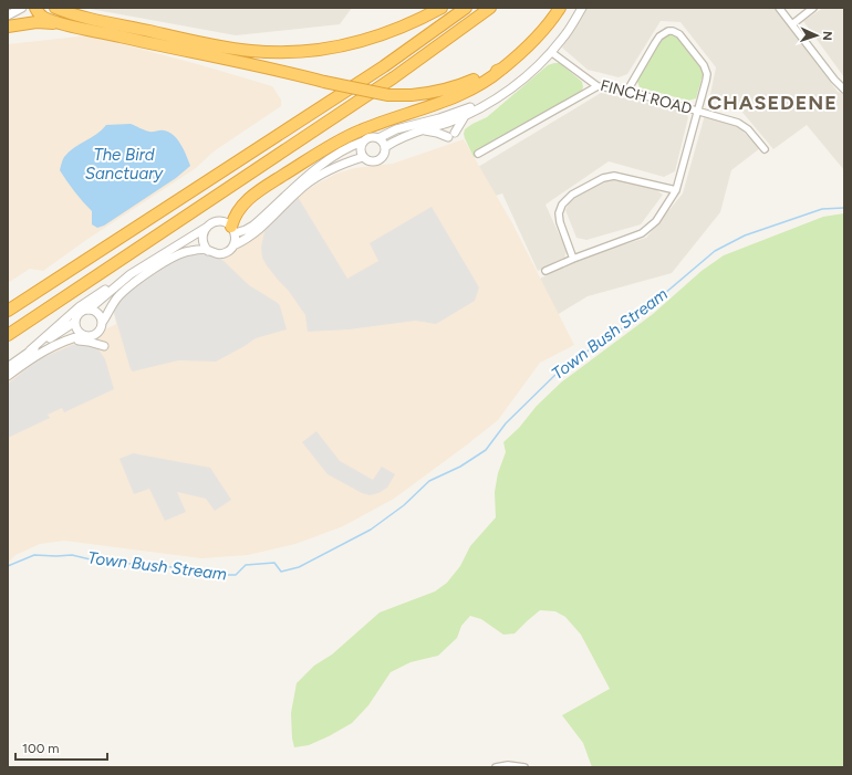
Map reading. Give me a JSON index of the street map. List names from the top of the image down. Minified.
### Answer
{"streets":{"street":["FINCH ROAD"]},"districts":["CHASEDENE"],"water":["The Bird Sanctuary","Town Bush Stream"],"scale_bar":"100 m","north":"right"}
